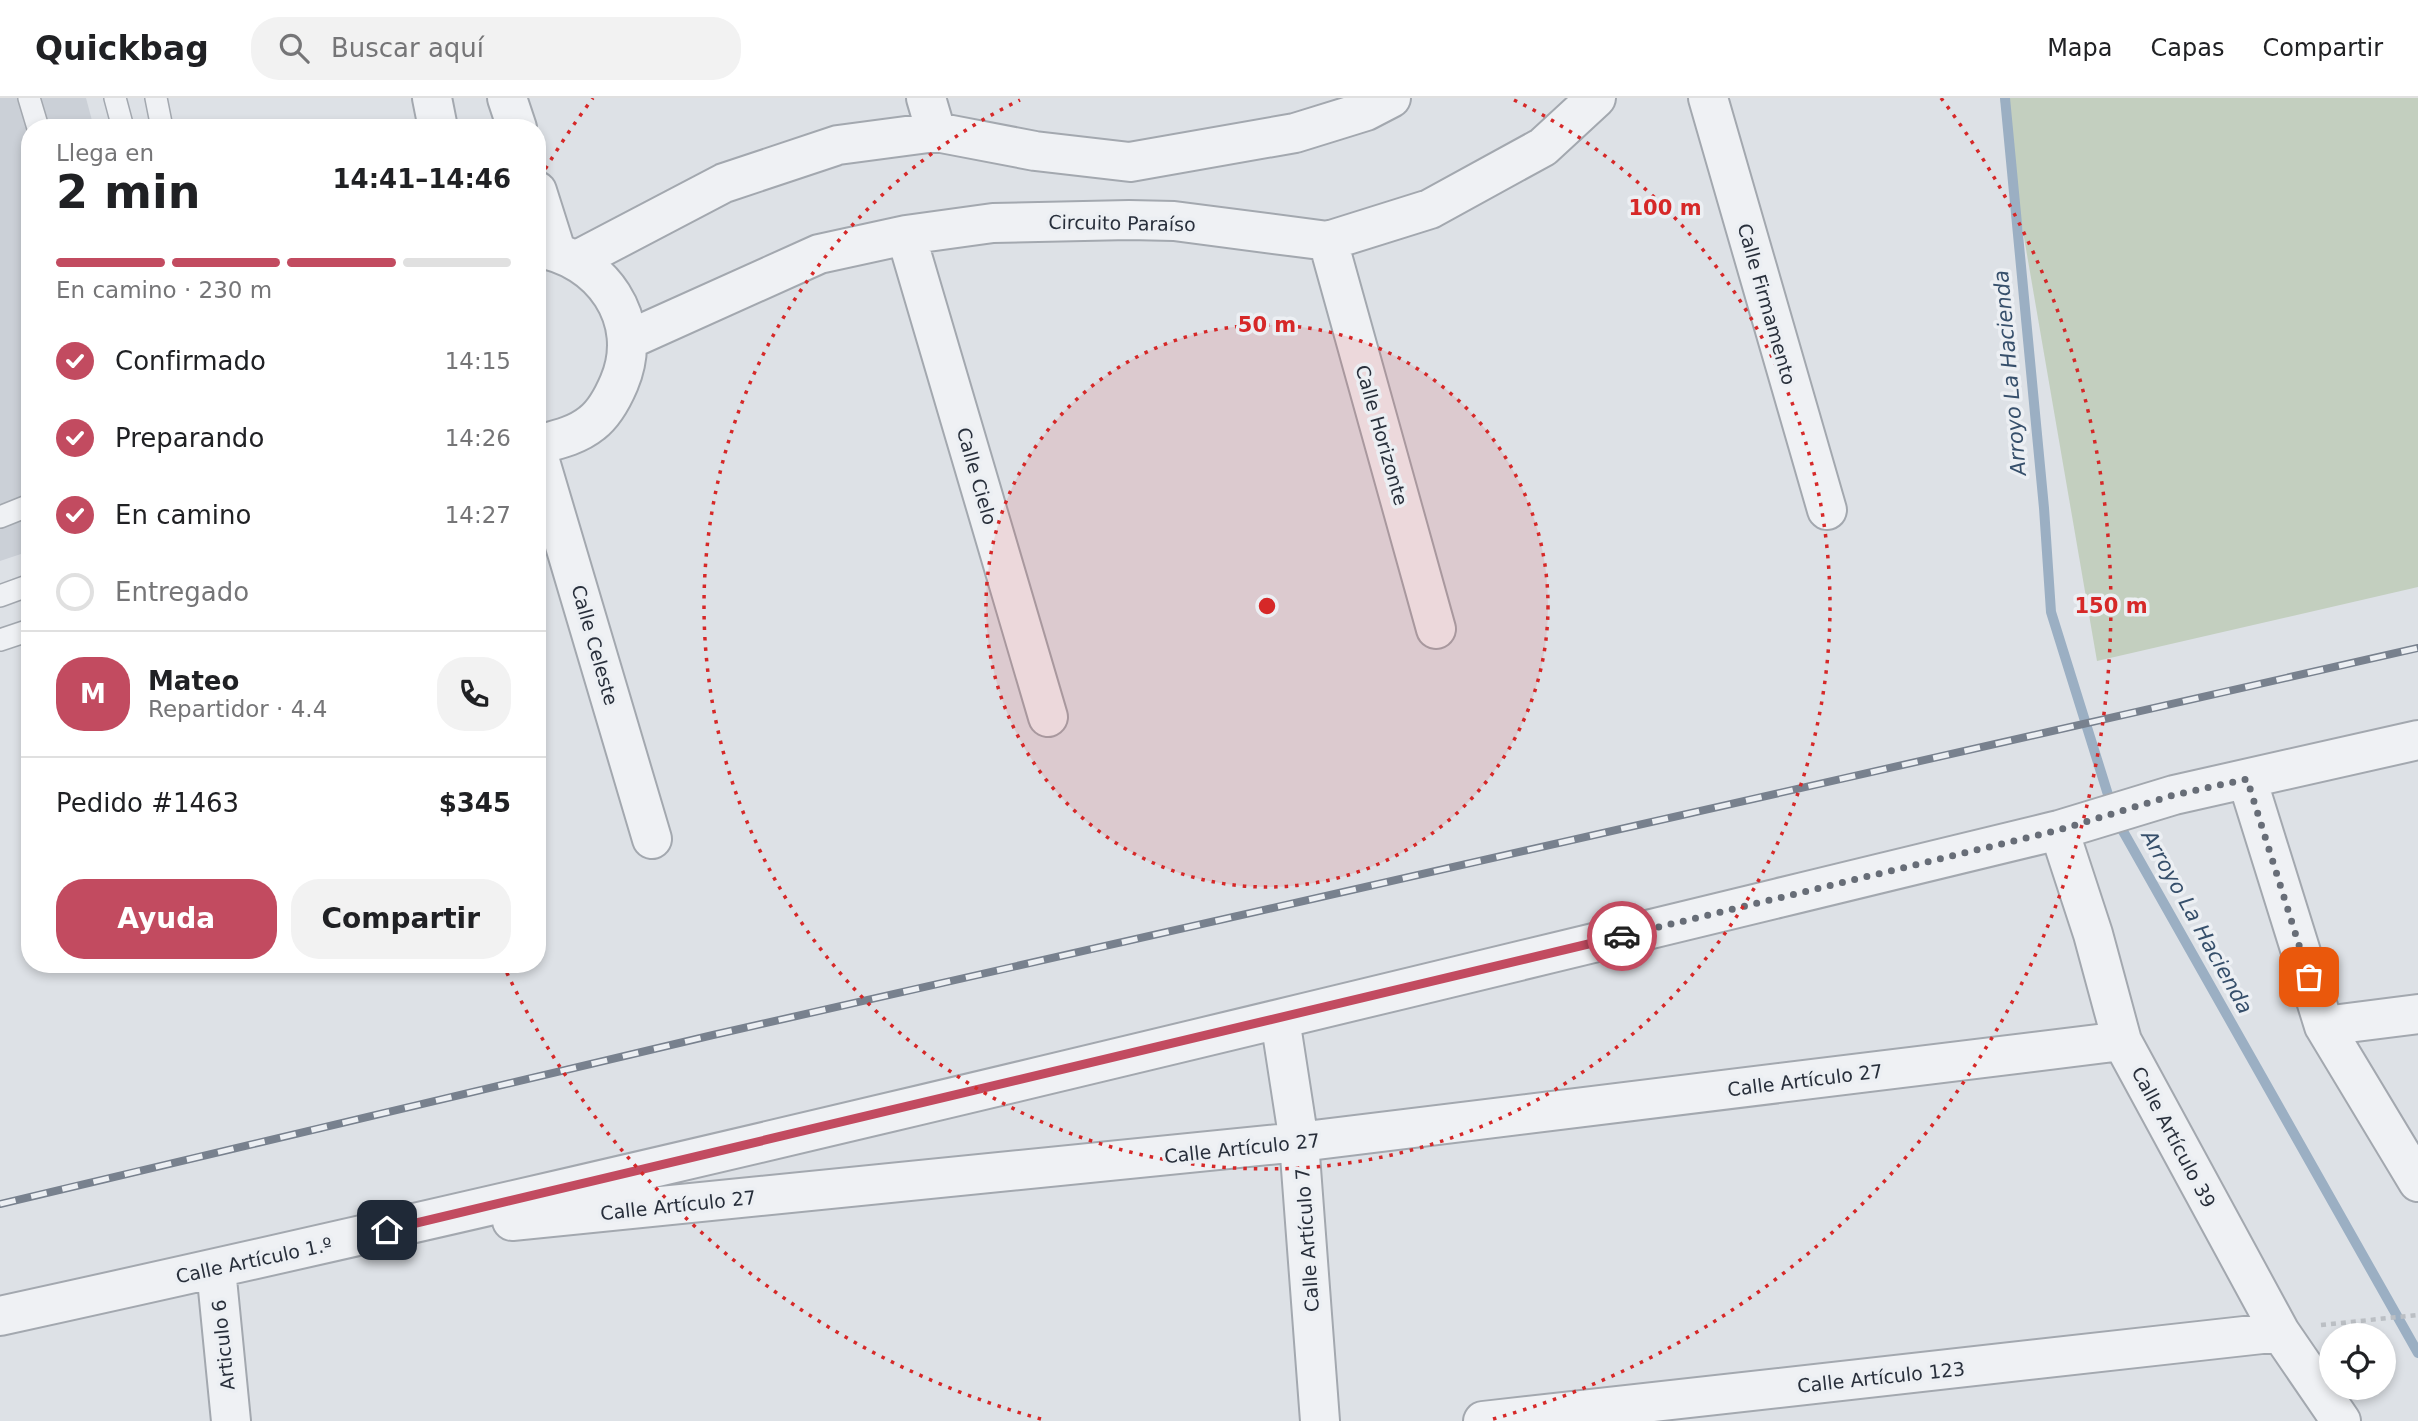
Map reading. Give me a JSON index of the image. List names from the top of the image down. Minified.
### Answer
{"streets":{"street":["Circuito Paraíso","Calle Firmamento","Calle Horizonte","Calle Cielo","Calle Celeste","Calle Artículo 27","Calle Artículo 39","Calle Artículo 7","Calle Artículo 1.º","Articulo 6","Calle Artículo 123"]},"crossings":[["Circuito Paraíso","Calle Horizonte"],["Circuito Paraíso","Calle Cielo"],["Calle Artículo 27","Calle Artículo 39"],["Calle Artículo 27","Calle Artículo 7"],["Calle Artículo 27","Calle Artículo 1.º"],["Calle Artículo 39","Calle Artículo 1.º"],["Calle Artículo 39","Calle Artículo 123"],["Calle Artículo 7","Calle Artículo 1.º"],["Calle Artículo 1.º","Articulo 6"]],"water":["Arroyo La Hacienda"],"page":{"header":"Quickbag","search":"Buscar aquí","nav":["Mapa","Capas","Compartir"],"heading":["2 min","Llega en","14:41–14:46"],"panel":["Mateo","Repartidor · 4.4","Pedido #1463","$345"],"bar":"En camino · 230 m","list":[["Confirmado","14:15"],["Preparando","14:26"],["En camino","14:27"],"Entregado"],"round":"M","buttons":["Ayuda","Compartir"]},"rings":["100 m","50 m","150 m"]}
